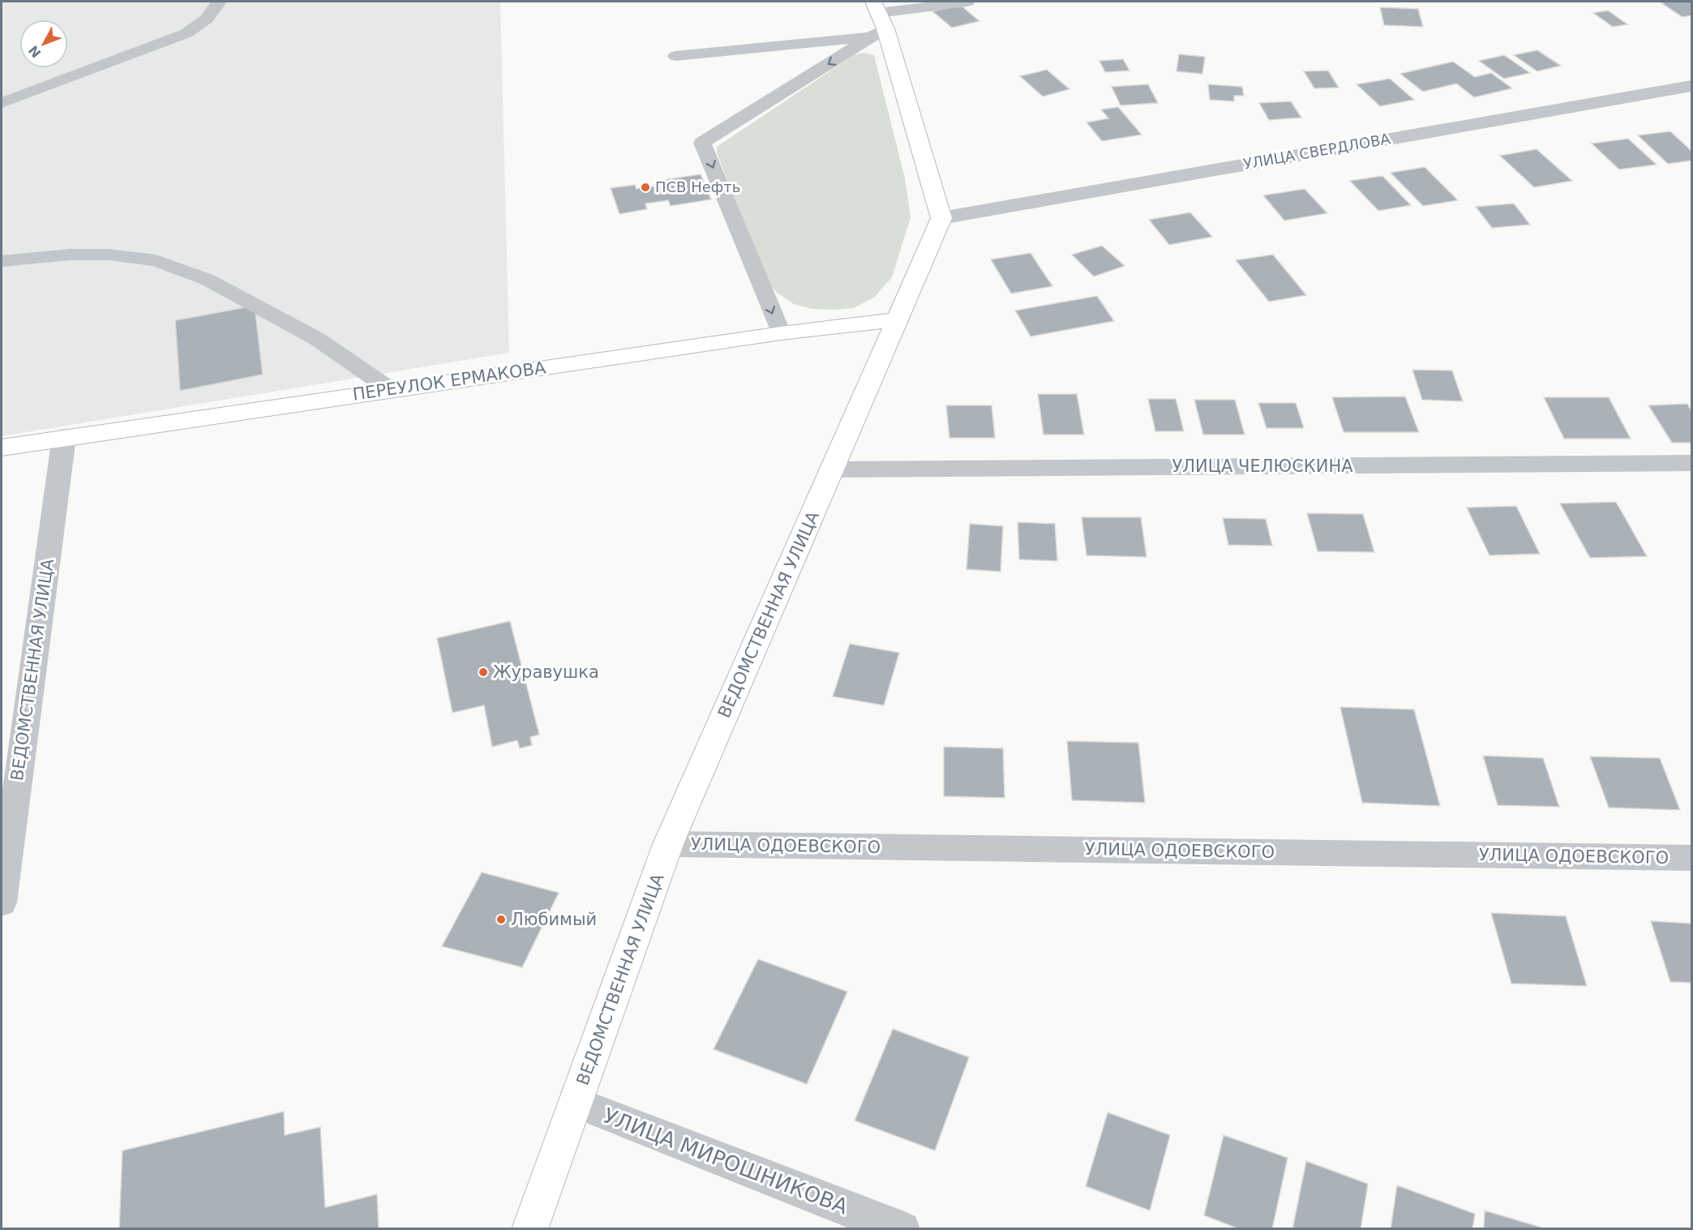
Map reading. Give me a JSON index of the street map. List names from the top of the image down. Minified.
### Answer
{"streets":{"main road":["ПЕРЕУЛОК ЕРМАКОВА","ВЕДОМСТВЕННАЯ УЛИЦА"],"street":["УЛИЦА СВЕРДЛОВА","УЛИЦА ЧЕЛЮСКИНА","УЛИЦА ОДОЕВСКОГО","УЛИЦА МИРОШНИКОВА"]},"crossings":[["УЛИЦА СВЕРДЛОВА","ВЕДОМСТВЕННАЯ УЛИЦА"],["ПЕРЕУЛОК ЕРМАКОВА","ВЕДОМСТВЕННАЯ УЛИЦА"],["УЛИЦА ЧЕЛЮСКИНА","ВЕДОМСТВЕННАЯ УЛИЦА"],["ВЕДОМСТВЕННАЯ УЛИЦА","УЛИЦА ОДОЕВСКОГО"],["ВЕДОМСТВЕННАЯ УЛИЦА","УЛИЦА МИРОШНИКОВА"]],"places":["ПСВ Нефть","Журавушка","Любимый"],"north":"bottom left"}
